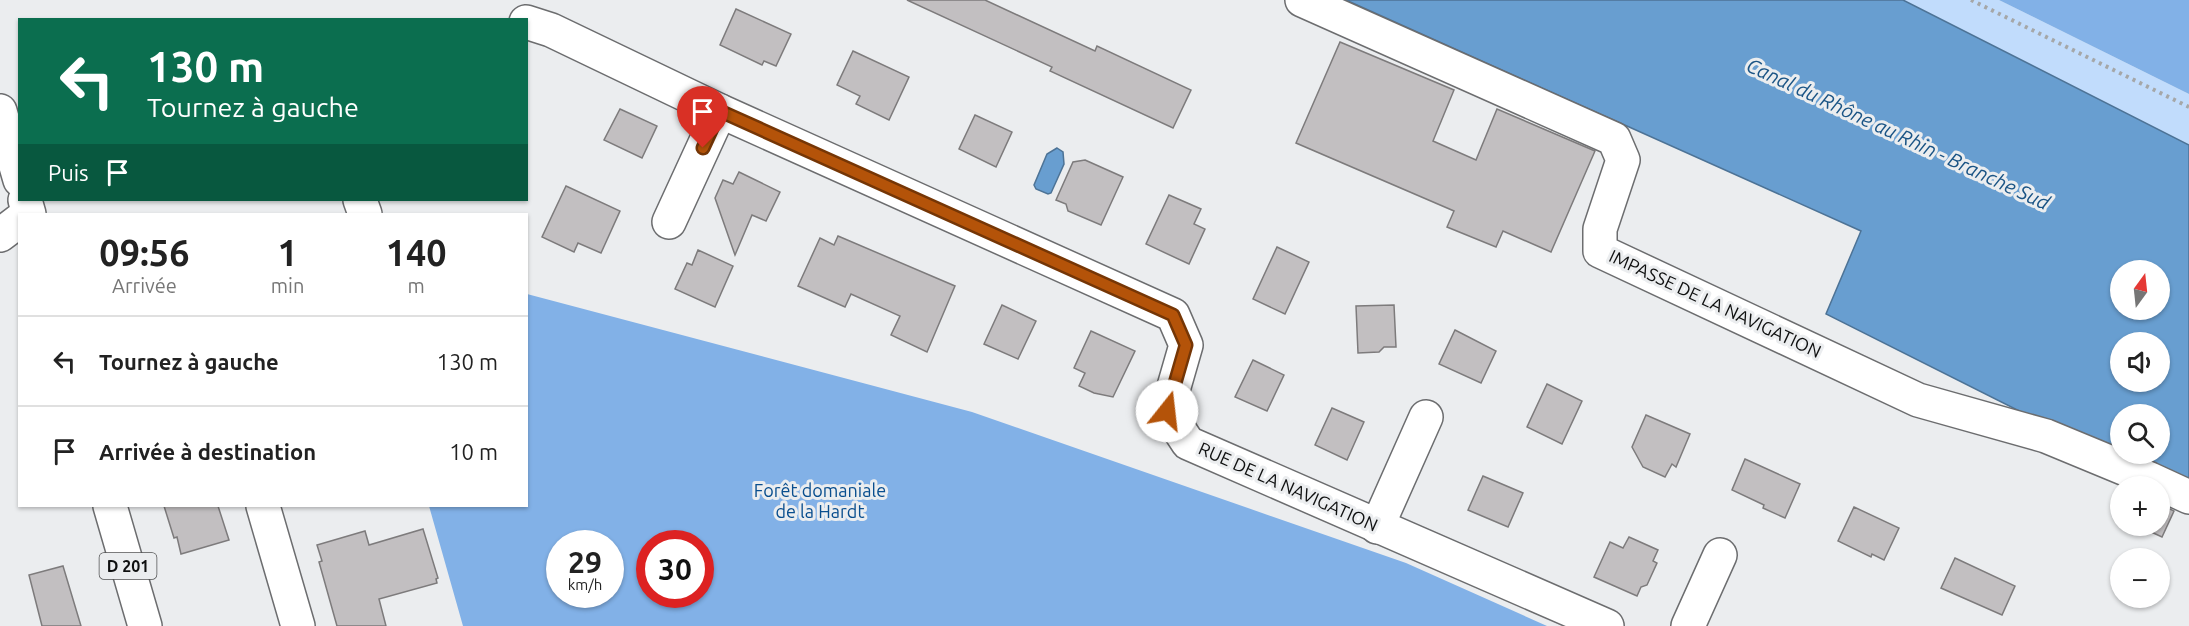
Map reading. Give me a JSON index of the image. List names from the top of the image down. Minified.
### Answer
{"streets":{"street":["IMPASSE DE LA NAVIGATION","RUE DE LA NAVIGATION","D 201"]},"water":["Canal du Rhône au Rhin - Branche Sud"],"parks":["Forêt domaniale de la Hardt"],"north":"top","page":{"turn":["130 m","Tournez à gauche"],"then":"Puis","eta":["09:56","Arrivée","1","min","140","m"],"map_buttons":["+","−"],"list":[{"name":"Tournez à gauche","value":"130 m"},{"name":"Arrivée à destination","value":"10 m"}],"speed":"29 km/h","limit":"30"}}
